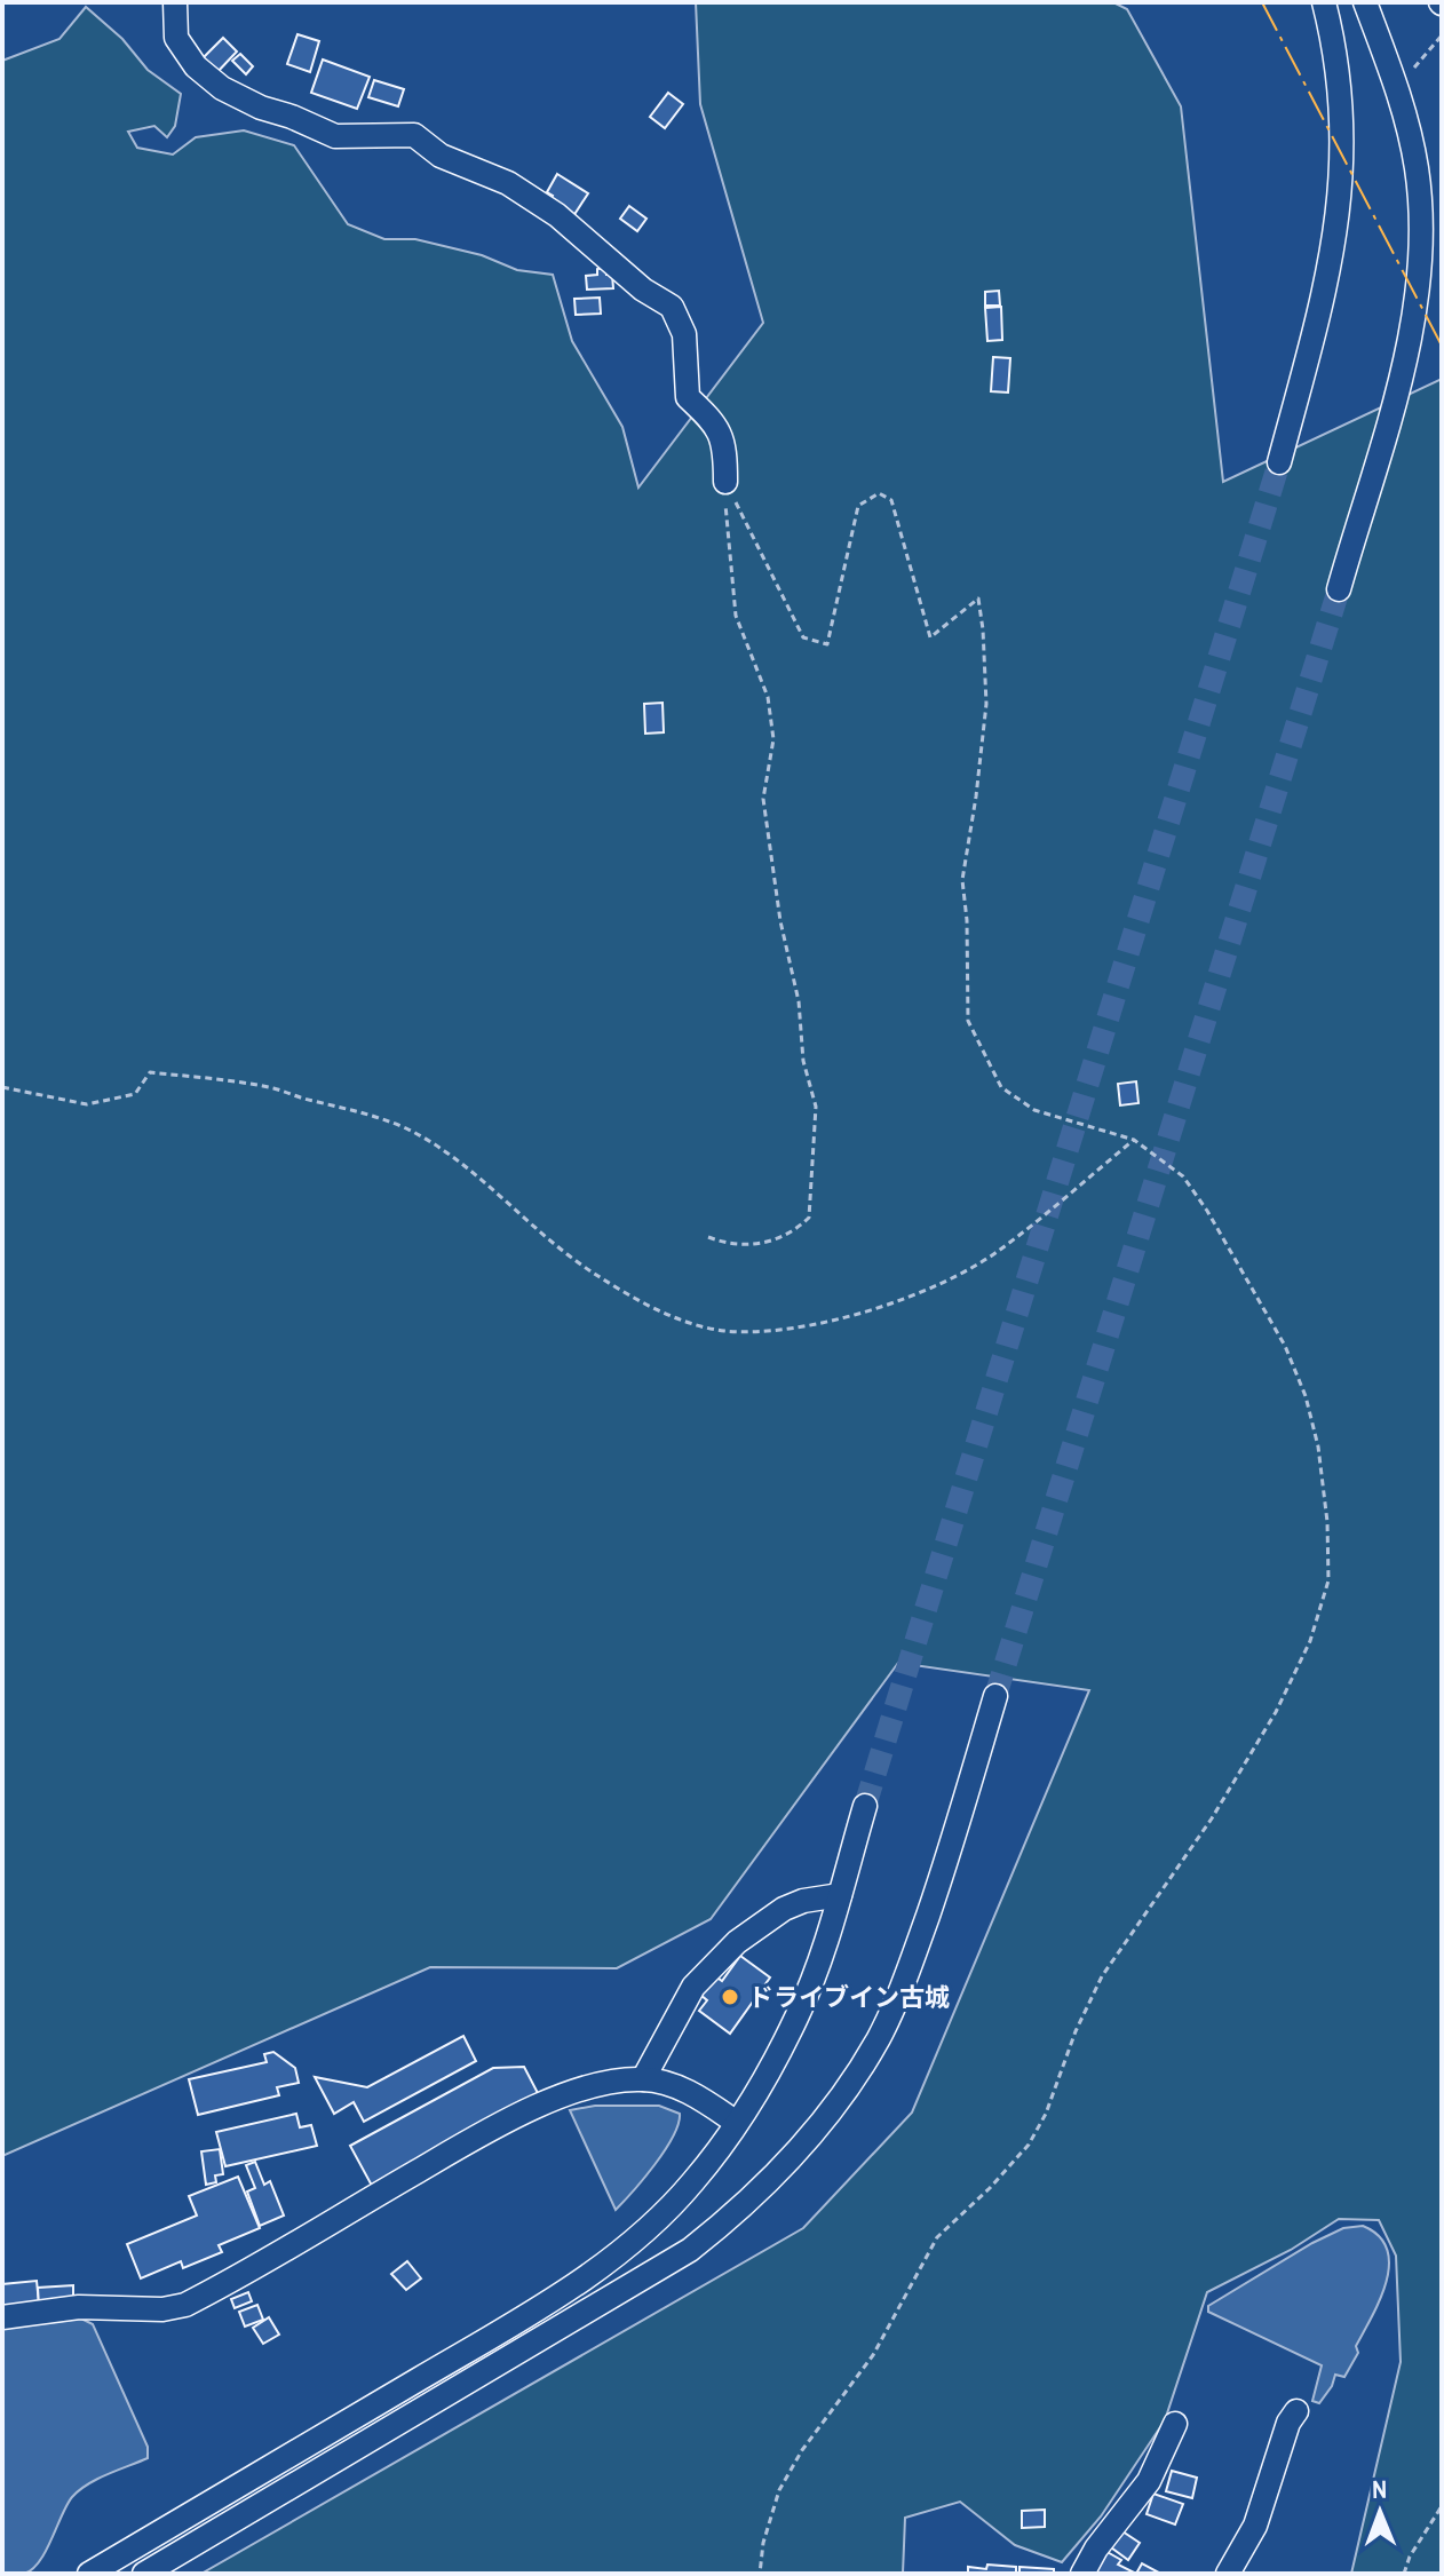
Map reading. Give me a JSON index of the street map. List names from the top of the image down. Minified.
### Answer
{"places":["ドライブイン古城"],"north":"top"}
